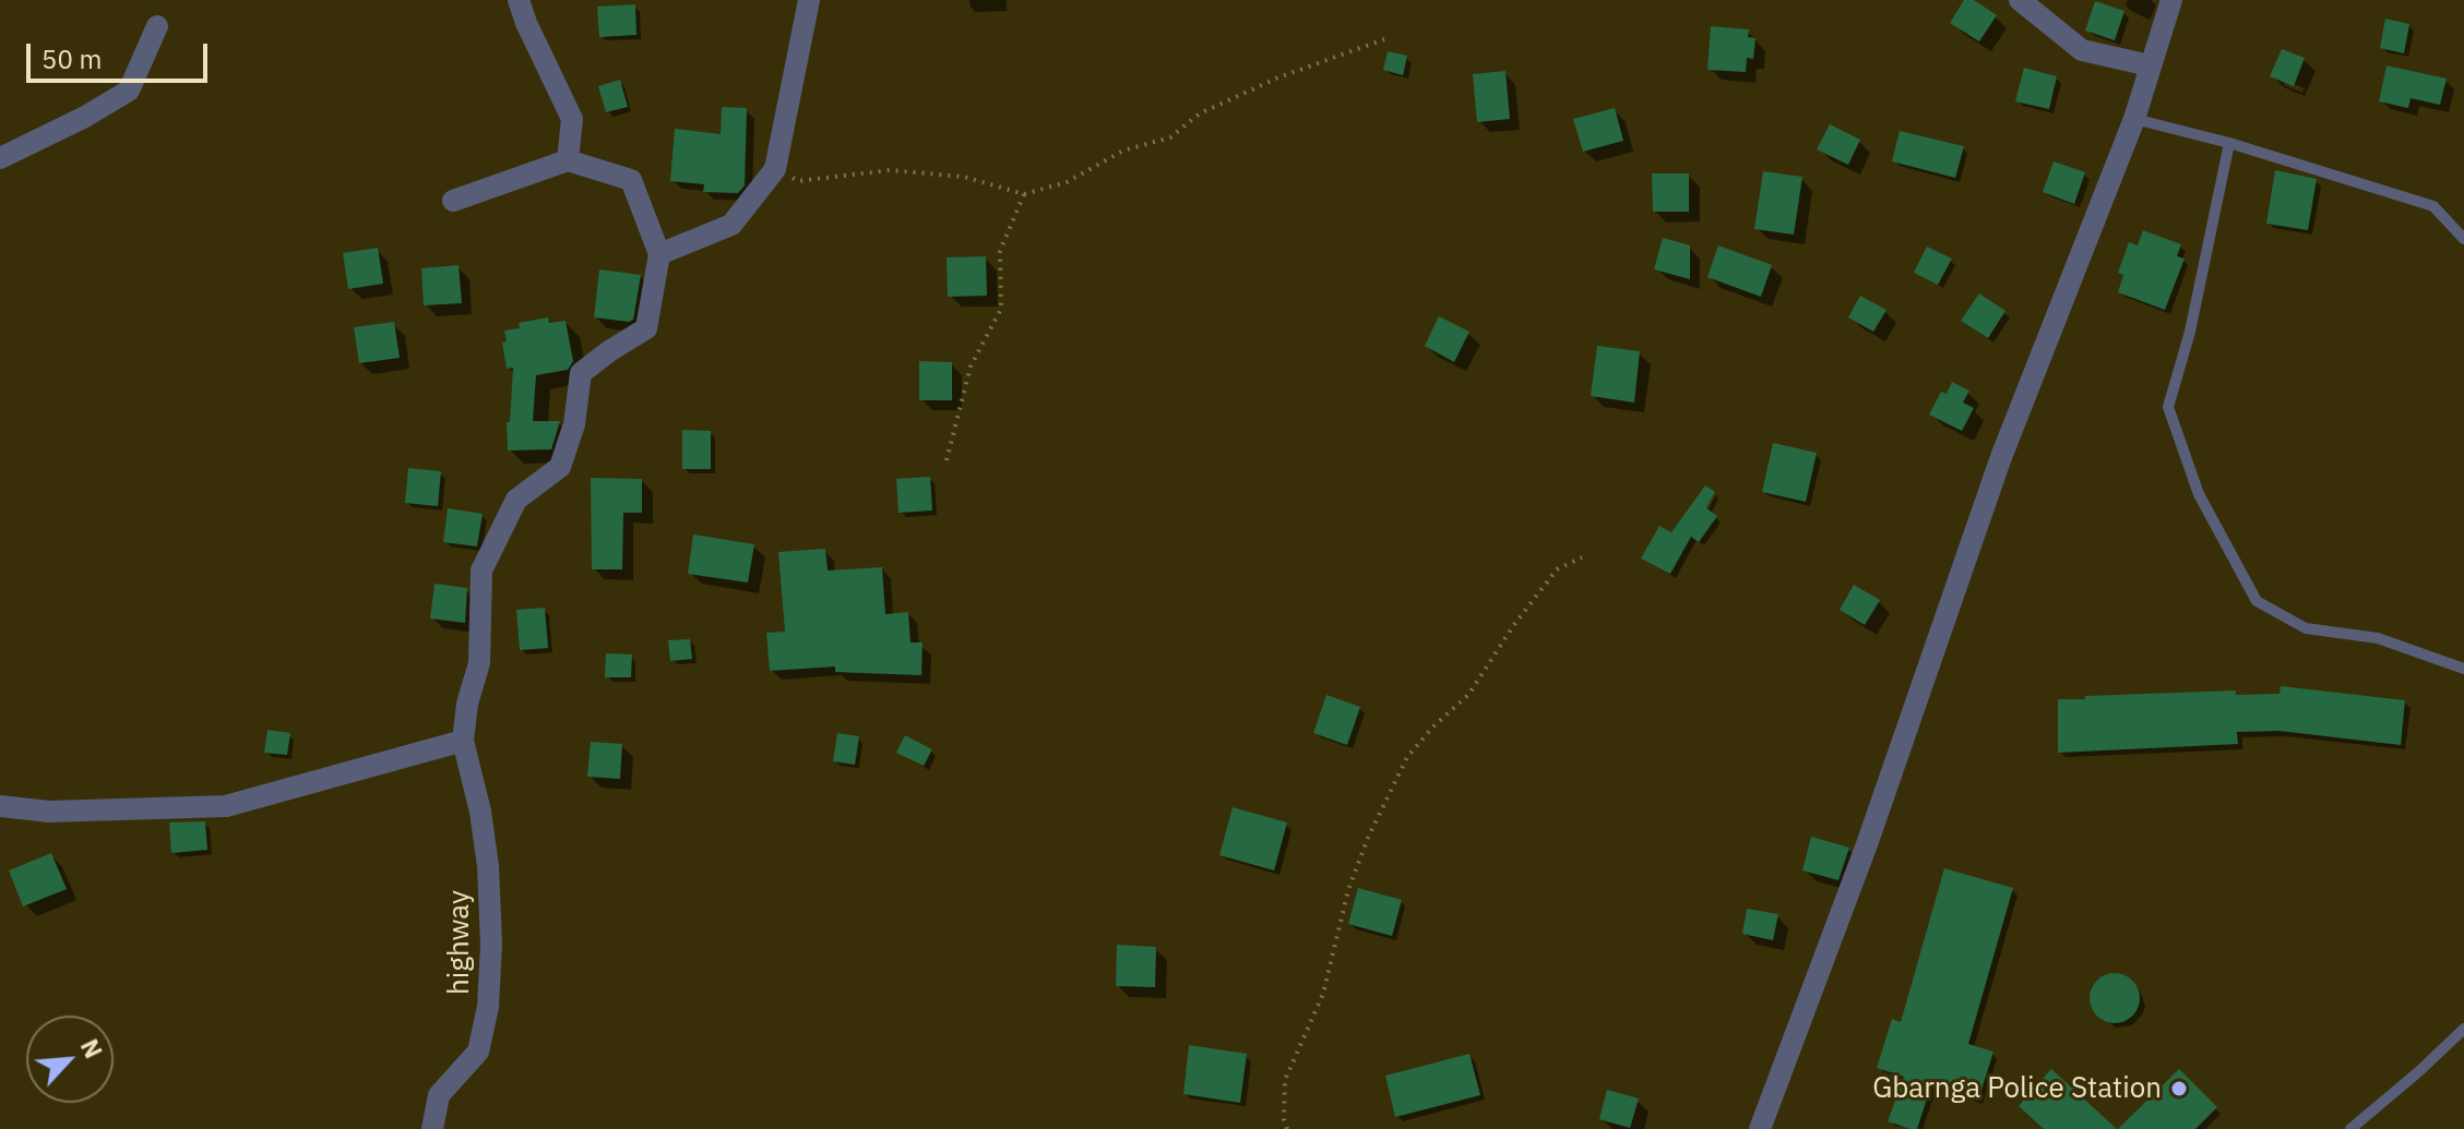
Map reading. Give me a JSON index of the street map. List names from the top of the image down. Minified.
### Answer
{"streets":{"street":["highway"]},"places":["Gbarnga Police Station"],"scale_bar":"50 m","north":"top right"}
